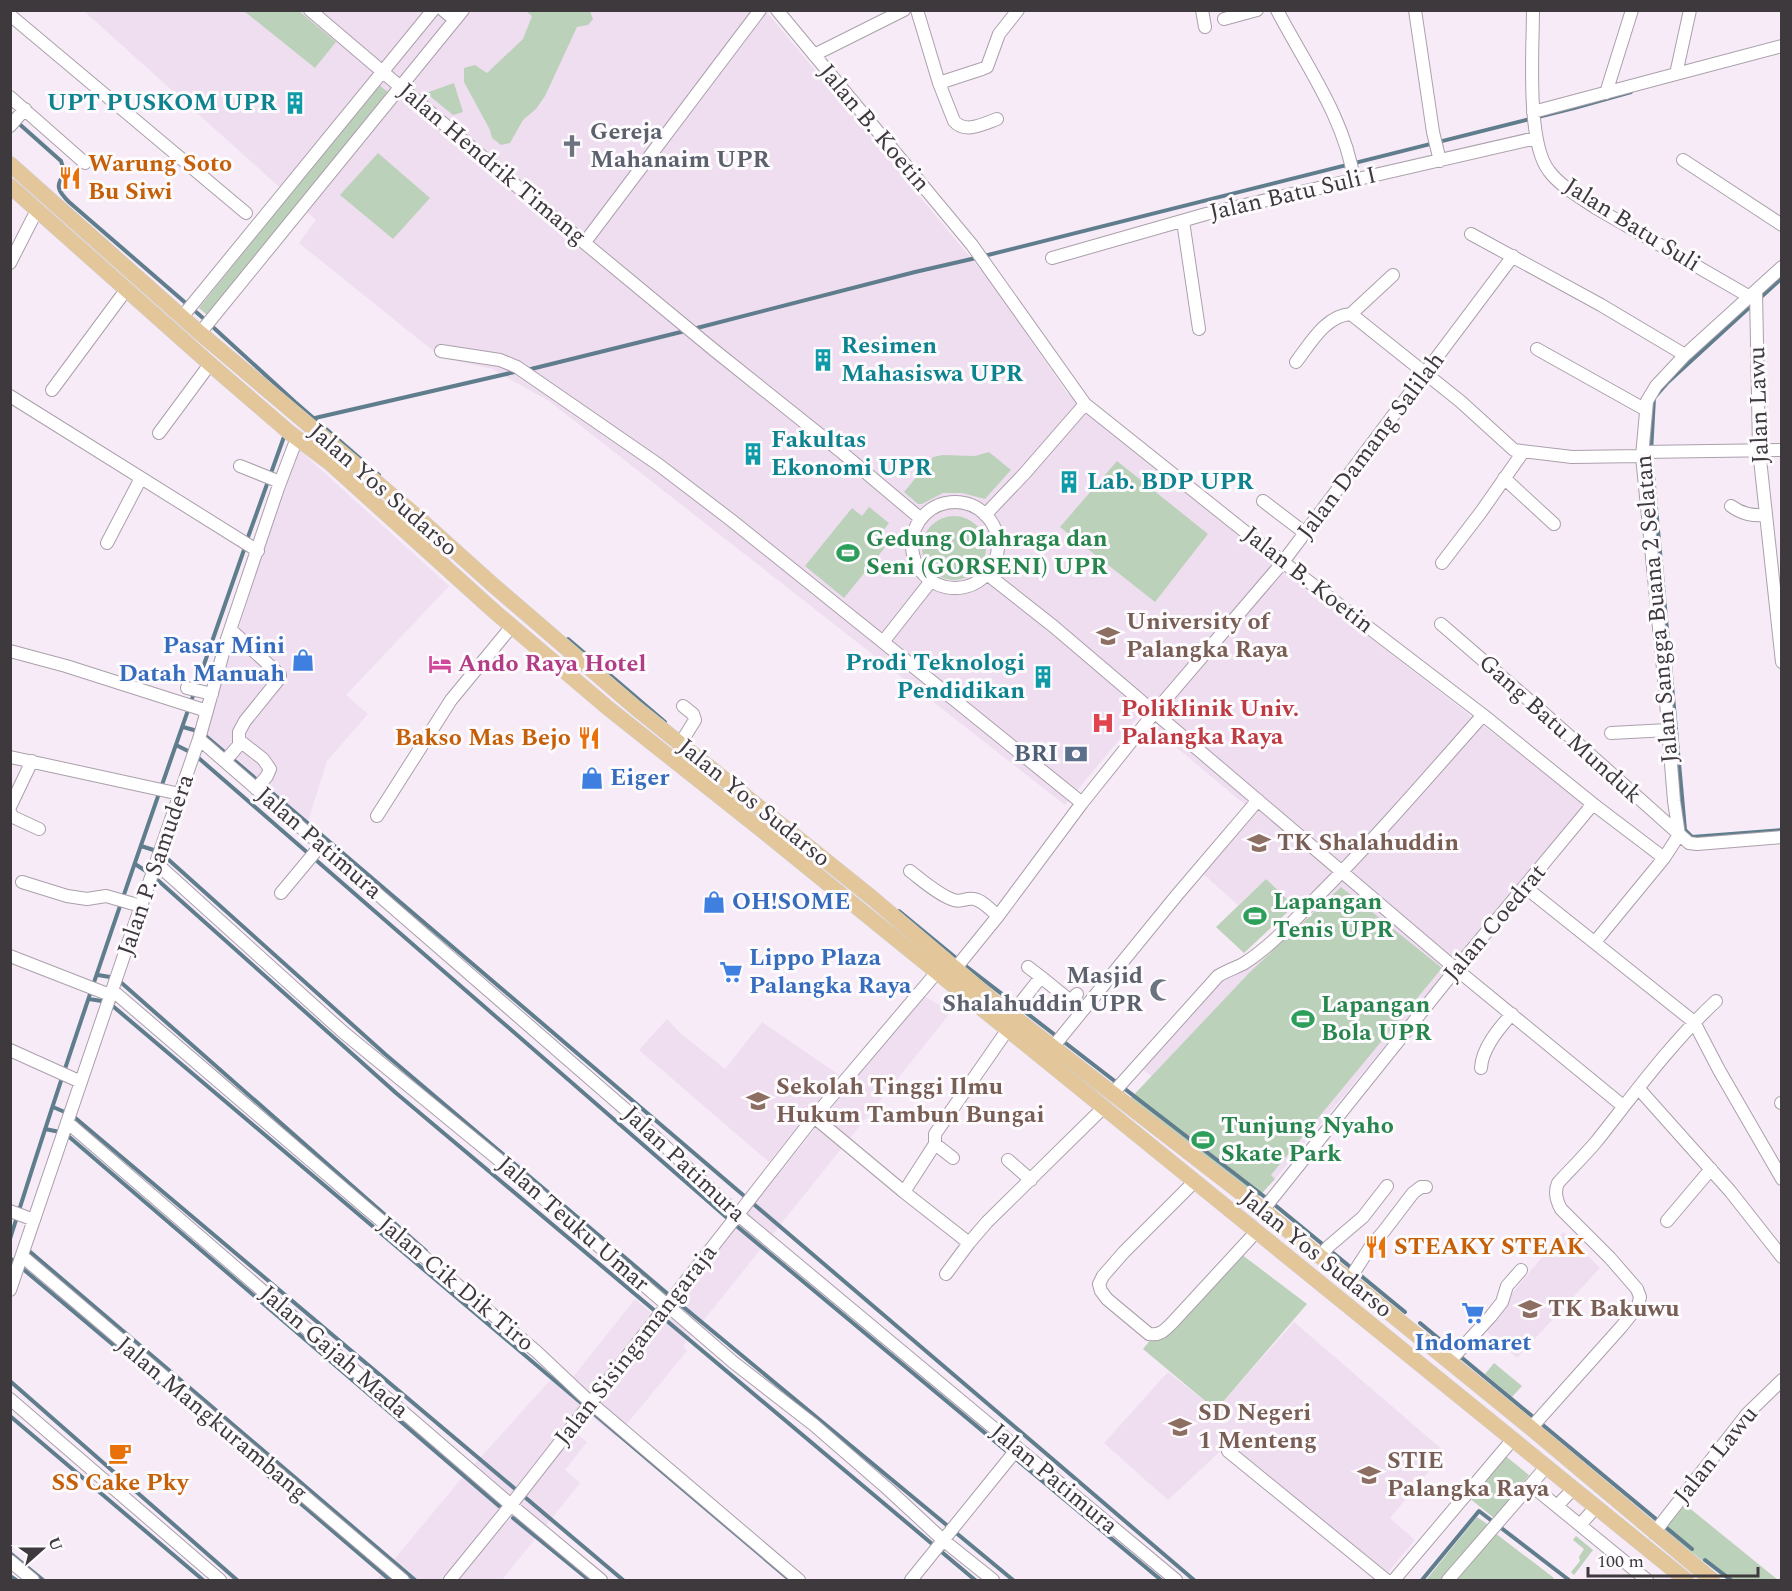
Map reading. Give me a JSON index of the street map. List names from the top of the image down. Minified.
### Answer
{"streets":{"main road":["Jalan Yos Sudarso"],"street":["Jalan B. Koetin","Jalan Hendrik Timang","Jalan Batu Suli I","Jalan Batu Suli","Jalan Lawu","Jalan Damang Salilah","Jalan Sangga Buana 2 Selatan","Gang Batu Munduk","Jalan Patimura","Jalan P. Samudera","Jalan Coedrat","Jalan Teuku Umar","Jalan Cik Dik Tiro","Jalan Sisingamangaraja","Jalan Gajah Mada","Jalan Mangkurambang"]},"crossings":[["Jalan B. Koetin","Jalan Damang Salilah"],["Jalan B. Koetin","Jalan Coedrat"],["Jalan Batu Suli I","Jalan Batu Suli"],["Jalan Batu Suli","Jalan Lawu"],["Jalan Batu Suli","Jalan Sangga Buana 2 Selatan"],["Jalan Lawu","Jalan Yos Sudarso"],["Jalan Lawu","Jalan Sangga Buana 2 Selatan"],["Jalan Damang Salilah","Jalan Yos Sudarso"],["Jalan Yos Sudarso","Jalan P. Samudera"],["Jalan Yos Sudarso","Jalan Coedrat"],["Jalan Yos Sudarso","Jalan Sisingamangaraja"],["Jalan Sangga Buana 2 Selatan","Gang Batu Munduk"],["Jalan Patimura","Jalan P. Samudera"],["Jalan Patimura","Jalan Sisingamangaraja"],["Jalan P. Samudera","Jalan Teuku Umar"],["Jalan P. Samudera","Jalan Cik Dik Tiro"],["Jalan P. Samudera","Jalan Gajah Mada"],["Jalan P. Samudera","Jalan Mangkurambang"],["Jalan Teuku Umar","Jalan Sisingamangaraja"],["Jalan Cik Dik Tiro","Jalan Sisingamangaraja"],["Jalan Sisingamangaraja","Jalan Gajah Mada"]],"places":{"building":["UPT PUSKOM UPR","Resimen Mahasiswa UPR","Fakultas Ekonomi UPR","Lab. BDP UPR","Prodi Teknologi Pendidikan"],"church":["Gereja Mahanaim UPR"],"restaurant":["Warung Soto Bu Siwi","Bakso Mas Bejo","STEAKY STEAK"],"sports":["Gedung Olahraga dan Seni (GORSENI) UPR","Lapangan Tenis UPR","Lapangan Bola UPR","Tunjung Nyaho Skate Park"],"school or university":["University of Palangka Raya","TK Shalahuddin","Sekolah Tinggi Ilmu Hukum Tambun Bungai","TK Bakuwu","SD Negeri 1 Menteng","STIE Palangka Raya"],"shop":["Pasar Mini Datah Manuah","Eiger","OH!SOME"],"hotel":["Ando Raya Hotel"],"hospital":["Poliklinik Univ. Palangka Raya"],"bank":["BRI"],"supermarket":["Lippo Plaza Palangka Raya","Indomaret"],"mosque":["Masjid Shalahuddin UPR"],"cafe":["SS Cake Pky"]},"scale_bar":"100 m","north":"right"}
